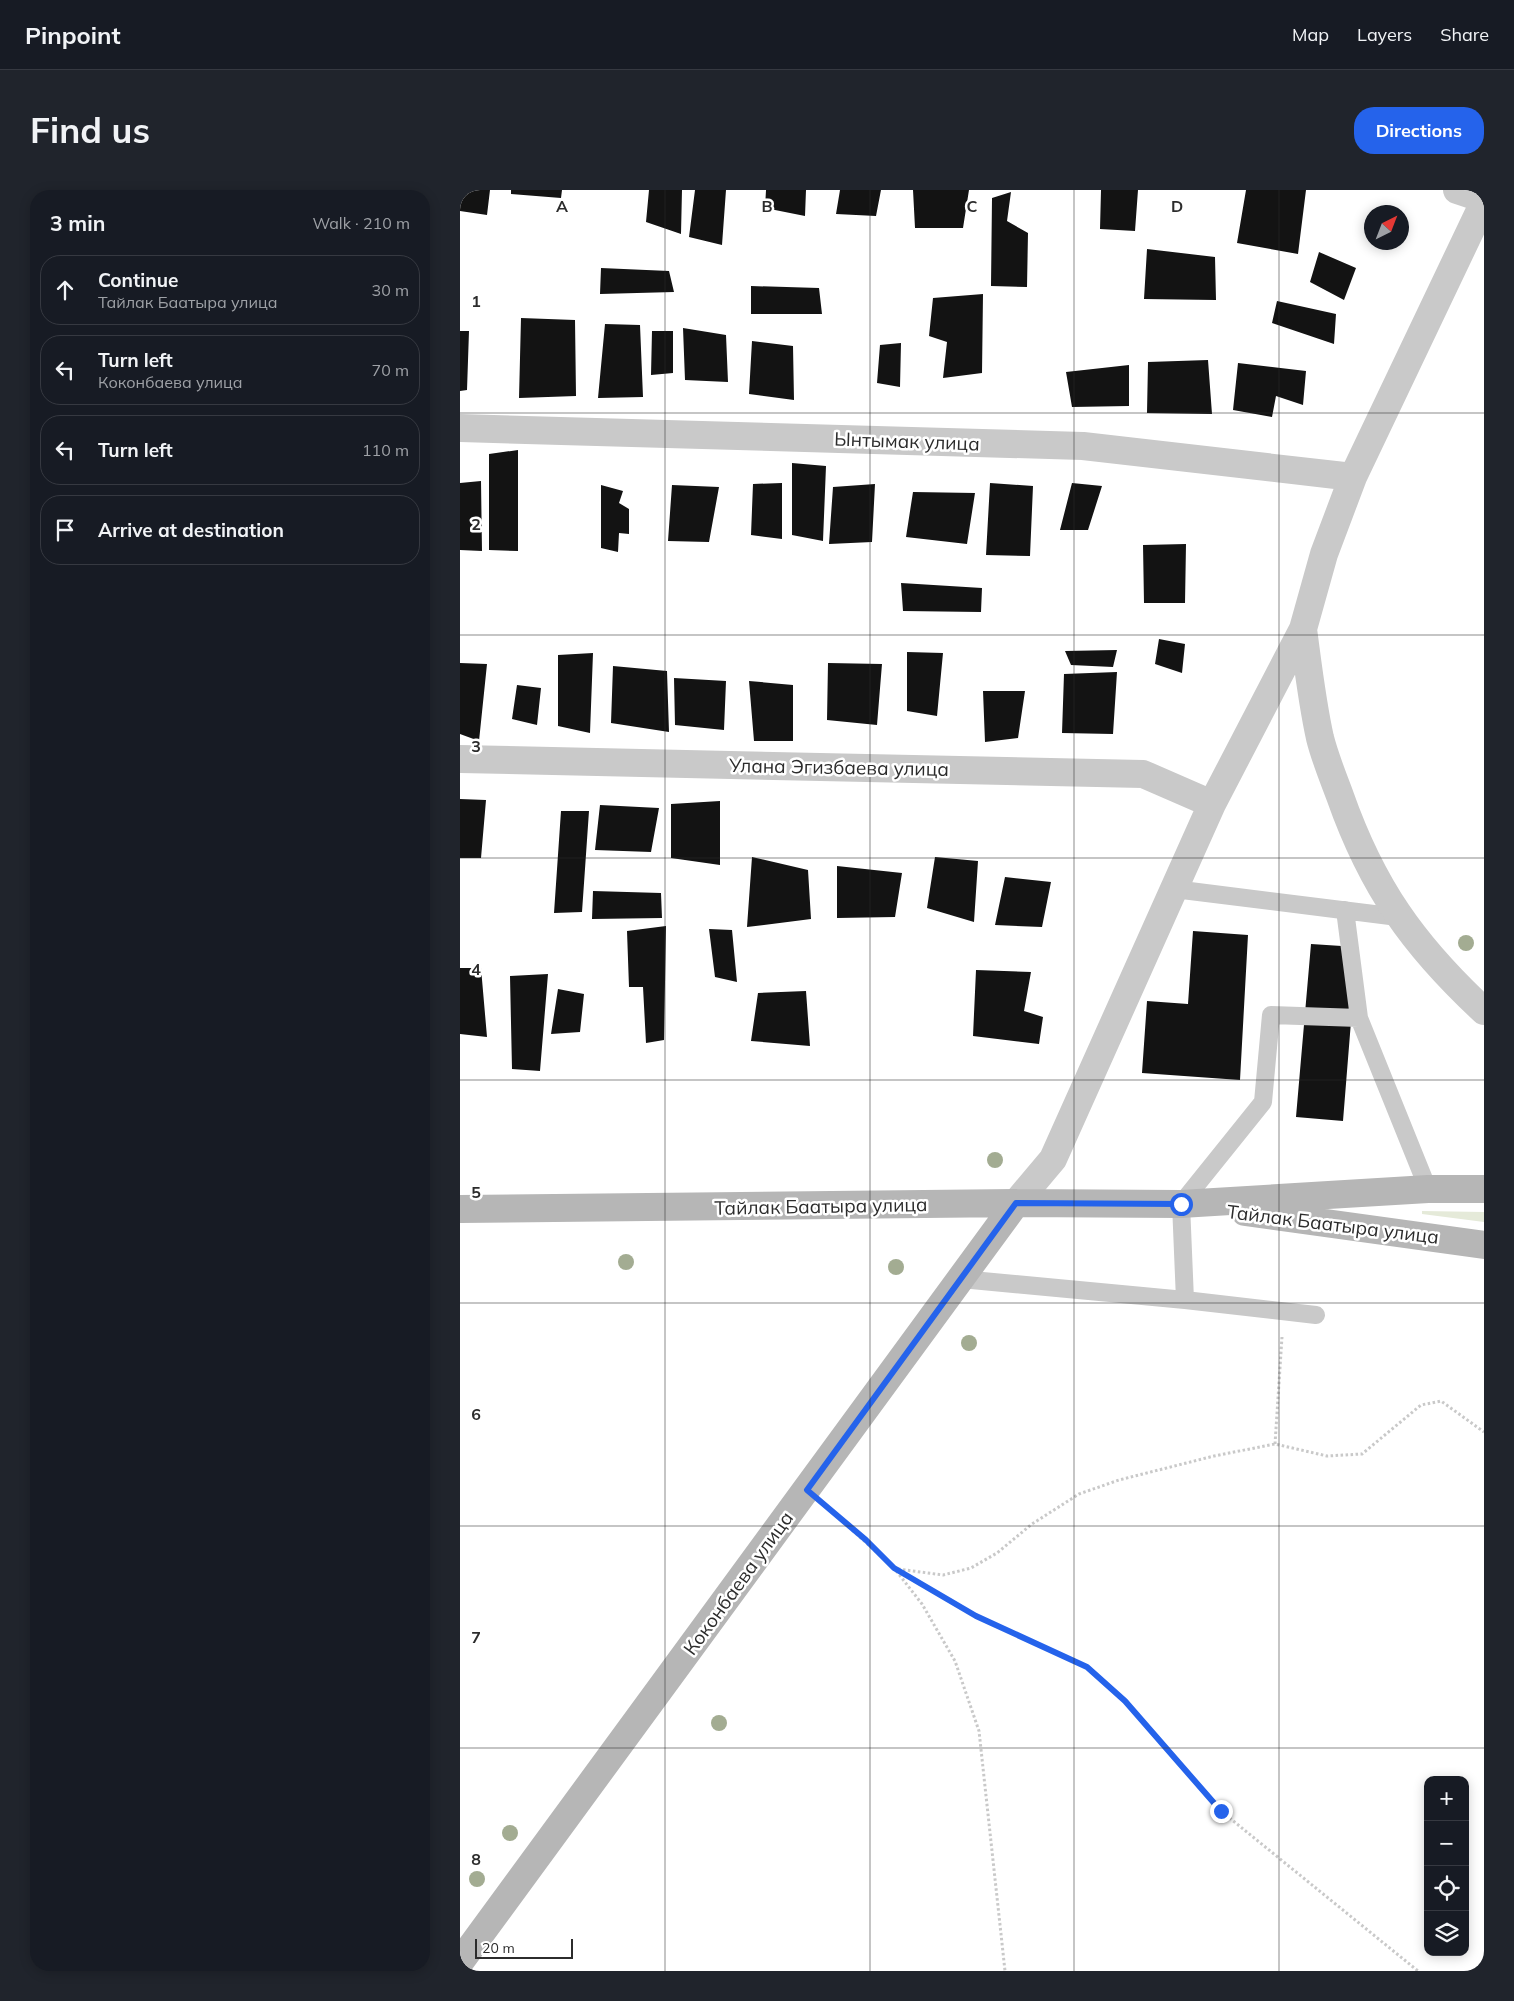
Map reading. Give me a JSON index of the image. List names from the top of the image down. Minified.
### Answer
{"streets":{"main road":["Тайлак Баатыра улица","Коконбаева улица"],"street":["Ынтымак улица","Улана Эгизбаева улица"]},"crossings":[["Тайлак Баатыра улица","Коконбаева улица"]],"scale_bar":"20 m","north":"top right","page":{"header":"Pinpoint","nav":["Map","Layers","Share"],"buttons":"Directions","title":"Find us","heading":["3 min","Walk · 210 m"],"list":[["Continue","Тайлак Баатыра улица","30 m"],["Turn left","Коконбаева улица","70 m"],["Turn left","110 m"],"Arrive at destination"],"map_buttons":["+","−"],"scale":"20 m"},"grid":{"columns":["A","B","C","D"],"rows":["1","2","3","4","5","6","7","8"]}}
